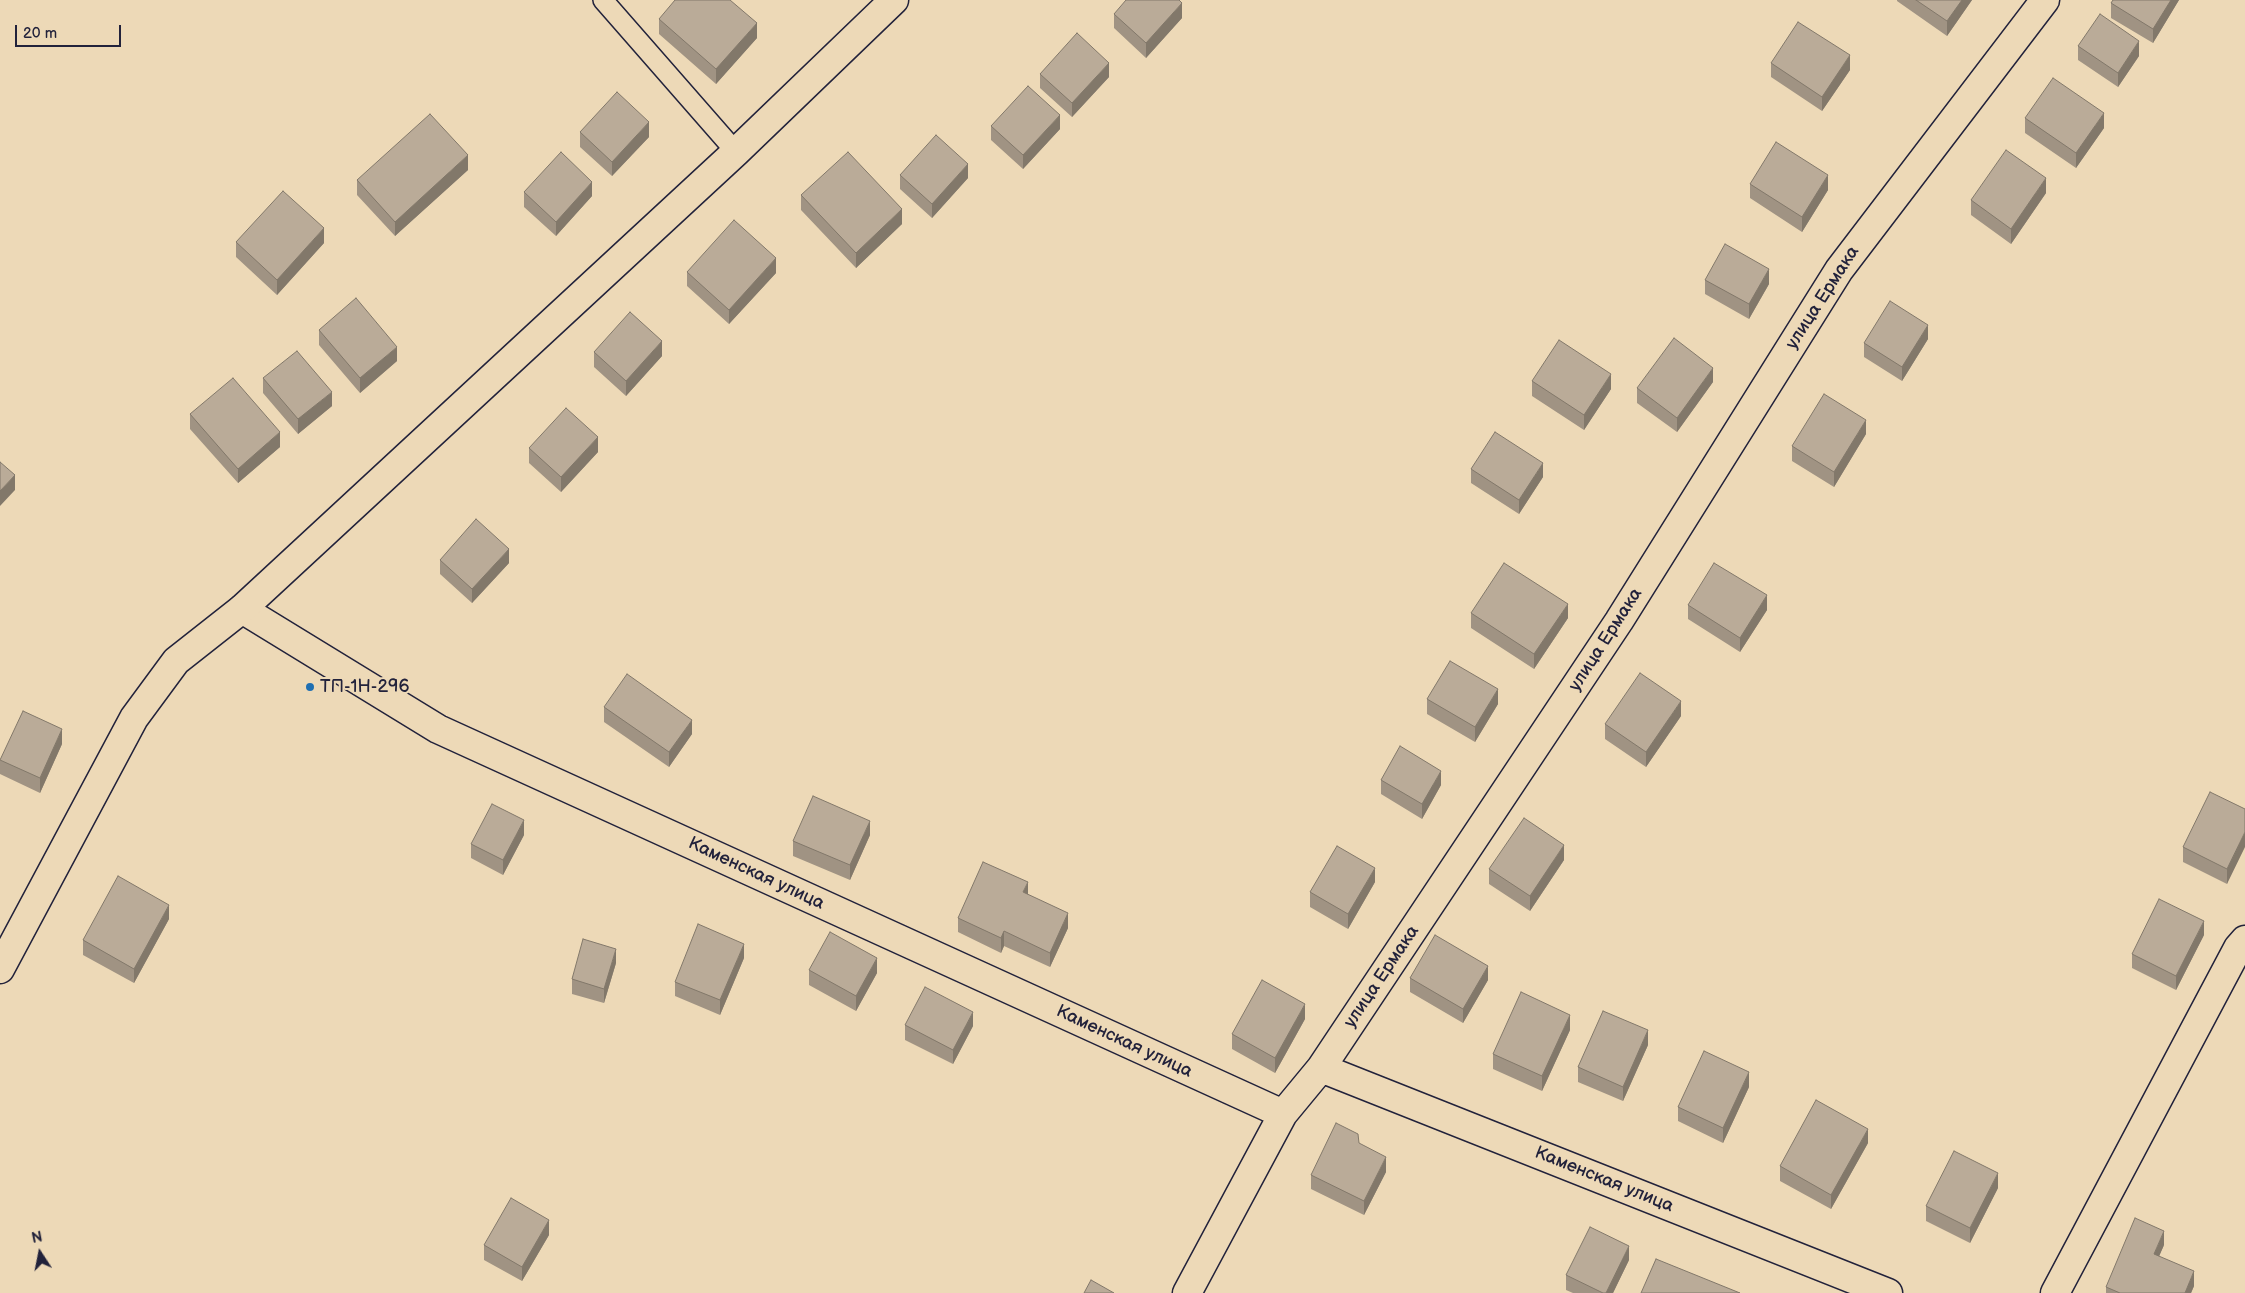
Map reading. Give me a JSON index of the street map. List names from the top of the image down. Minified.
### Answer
{"streets":{"street":["улица Ермака","Каменская улица"]},"crossings":[["улица Ермака","Каменская улица"]],"places":["ТП-1Н-296"],"scale_bar":"20 m","north":"top"}
